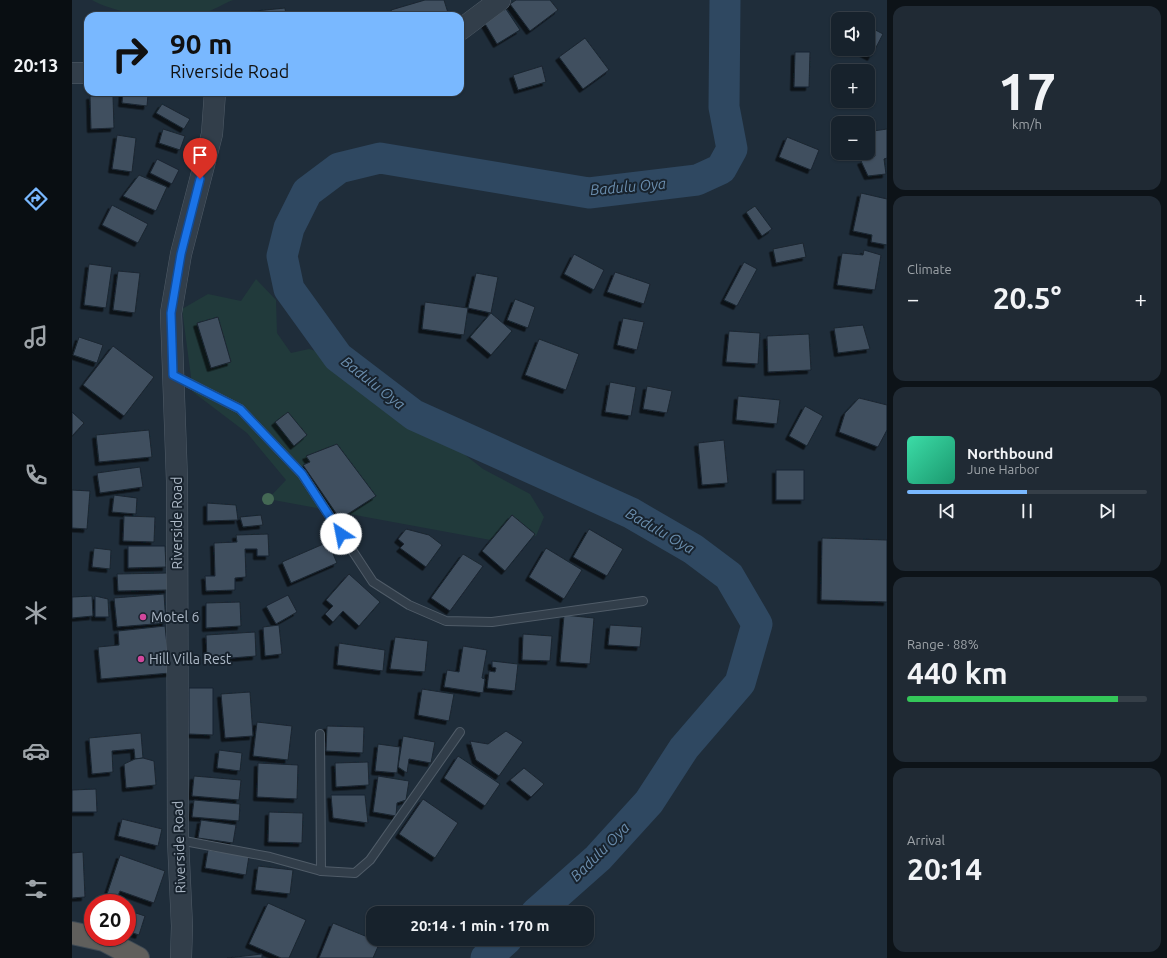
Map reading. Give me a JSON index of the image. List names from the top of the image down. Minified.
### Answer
{"streets":{"street":["Riverside Road"]},"water":["Badulu Oya"],"places":["Motel 6","Hill Villa Rest"],"page":{"tabs":"20:13","tile":[["17","km/h"],"Climate",["Range · 88%","440 km"],["Arrival","20:14"]],"map_buttons":["+","−"],"turn":["90 m","Riverside Road"],"heat":["−","20.5°","+"],"song":["Northbound","June Harbor"],"limit":"20","trip":"20:14 · 1 min · 170 m"}}
